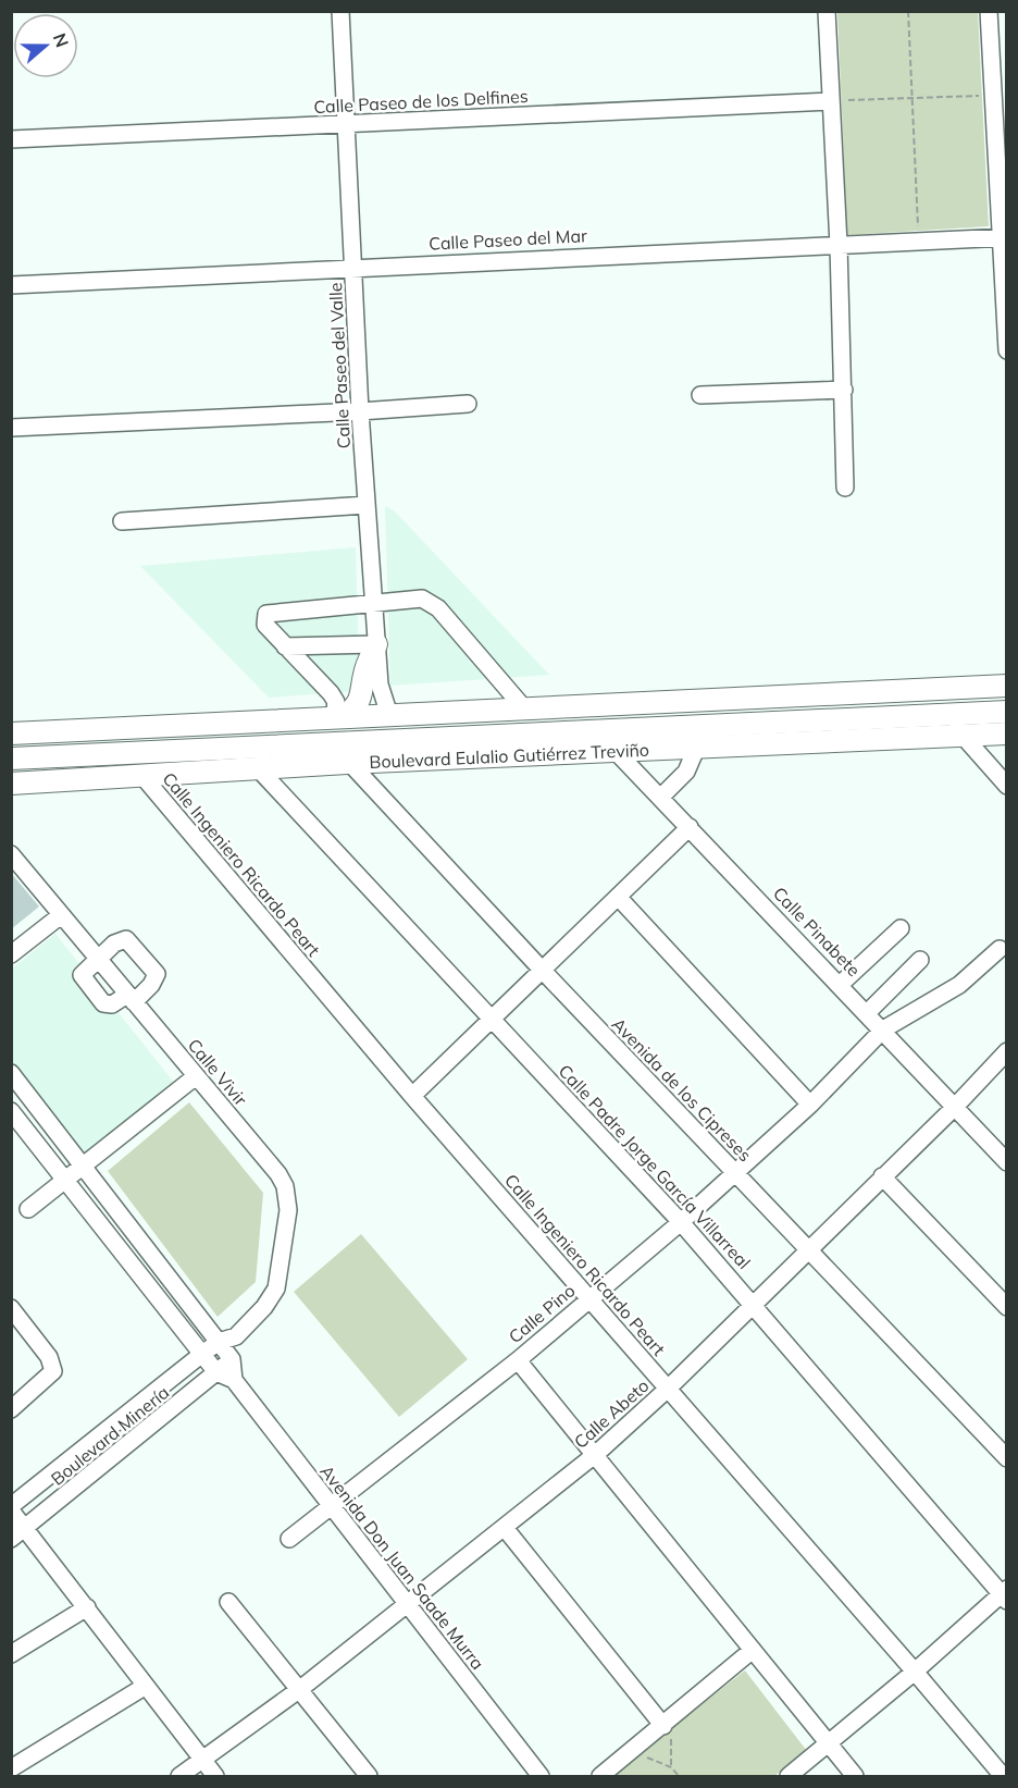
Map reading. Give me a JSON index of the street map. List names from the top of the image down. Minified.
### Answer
{"streets":{"main road":["Boulevard Eulalio Gutiérrez Treviño"],"street":["Calle Paseo de los Delfines","Calle Paseo del Mar","Calle Paseo del Valle","Calle Ingeniero Ricardo Peart","Calle Pinabete","Calle Vivir","Avenida de los Cipreses","Calle Padre Jorge García Villarreal","Calle Pino","Calle Abeto","Boulevard Minería","Avenida Don Juan Saade Murra"]},"crossings":[["Calle Paseo de los Delfines","Calle Paseo del Valle"],["Calle Paseo del Mar","Calle Paseo del Valle"],["Boulevard Eulalio Gutiérrez Treviño","Calle Ingeniero Ricardo Peart"],["Boulevard Eulalio Gutiérrez Treviño","Calle Pinabete"],["Boulevard Eulalio Gutiérrez Treviño","Avenida de los Cipreses"],["Boulevard Eulalio Gutiérrez Treviño","Calle Padre Jorge García Villarreal"],["Calle Ingeniero Ricardo Peart","Calle Pino"],["Calle Ingeniero Ricardo Peart","Calle Abeto"],["Calle Pinabete","Calle Pino"],["Calle Pinabete","Calle Abeto"],["Calle Vivir","Boulevard Minería"],["Avenida de los Cipreses","Calle Pino"],["Avenida de los Cipreses","Calle Abeto"],["Calle Padre Jorge García Villarreal","Calle Pino"],["Calle Padre Jorge García Villarreal","Calle Abeto"],["Calle Pino","Avenida Don Juan Saade Murra"],["Calle Abeto","Avenida Don Juan Saade Murra"]],"north":"right"}
